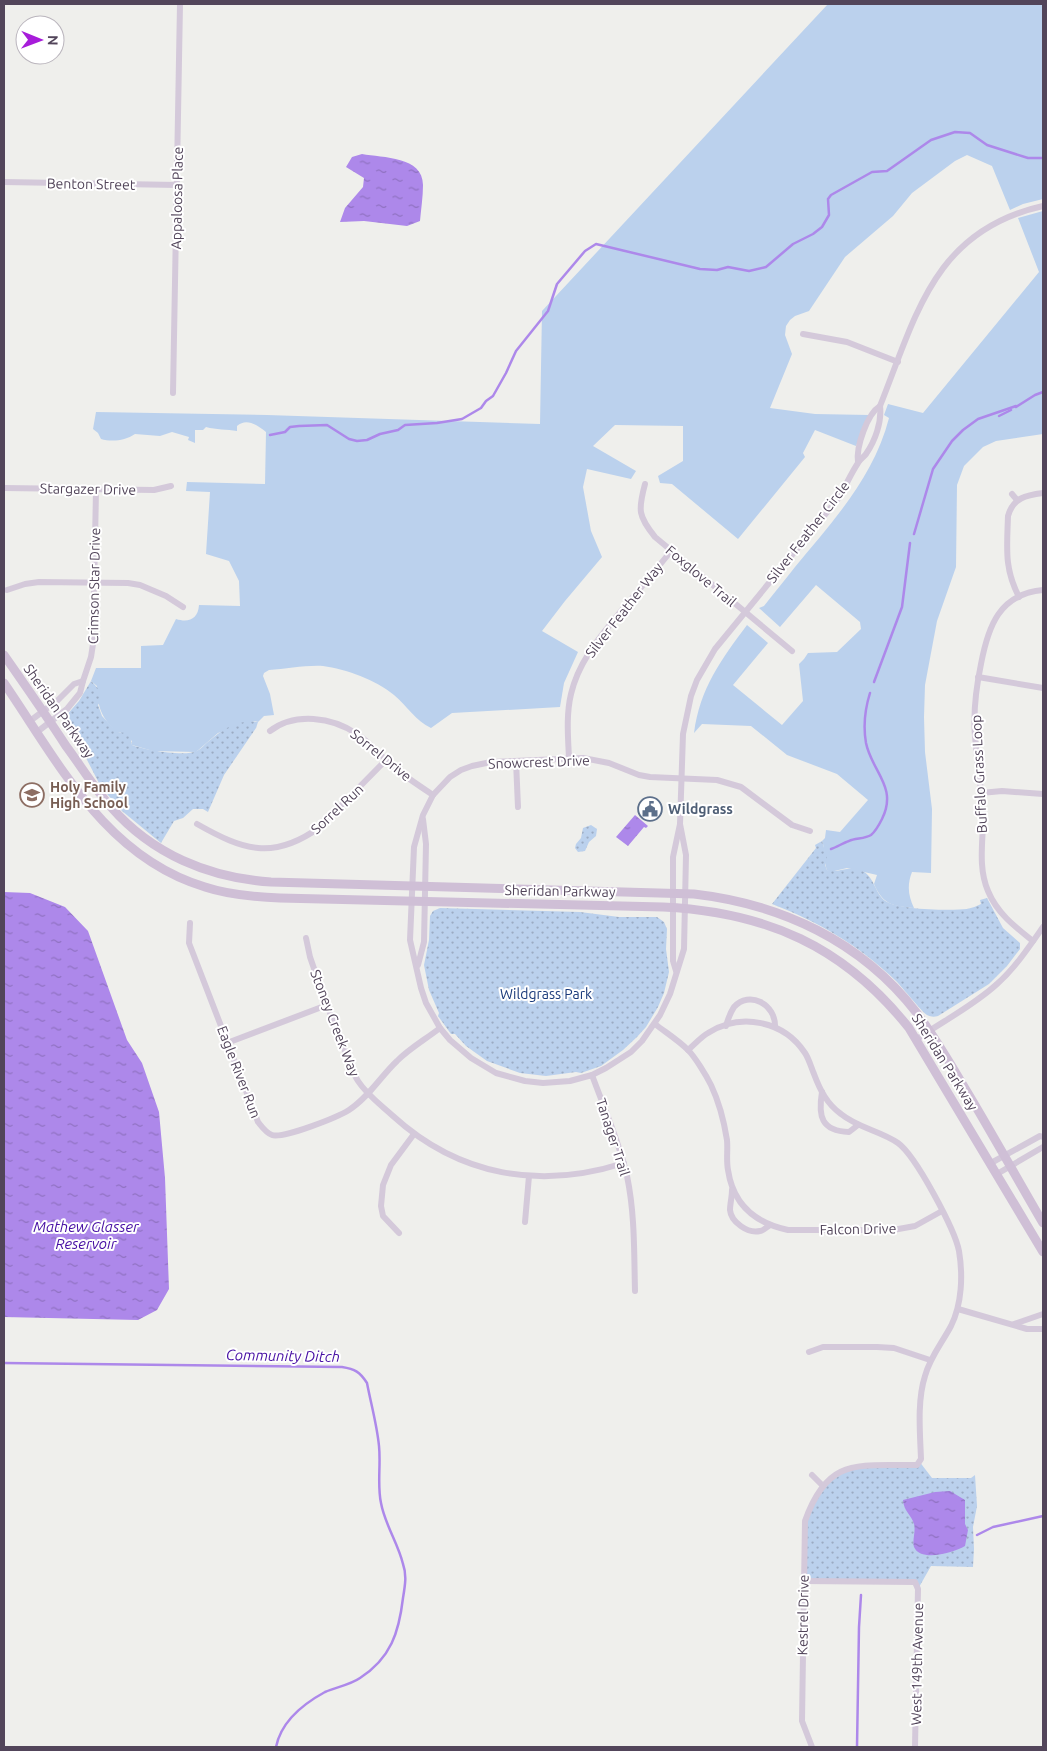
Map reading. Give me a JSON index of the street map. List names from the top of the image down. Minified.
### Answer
{"streets":{"main road":["Sheridan Parkway"],"street":["Benton Street","Appaloosa Place","Stargazer Drive","Silver Feather Circle","Foxglove Trail","Crimson Star Drive","Silver Feather Way","Sorrel Drive","Snowcrest Drive","Buffalo Grass Loop","Sorrel Run","Stoney Creek Way","Eagle River Run","Tanager Trail","Falcon Drive","Kestrel Drive","West 149th Avenue"]},"crossings":[["Benton Street","Appaloosa Place"],["Stargazer Drive","Crimson Star Drive"],["Silver Feather Circle","Foxglove Trail"],["Silver Feather Circle","Sheridan Parkway"],["Silver Feather Circle","Snowcrest Drive"],["Silver Feather Circle","Tanager Trail"],["Silver Feather Circle","Falcon Drive"],["Foxglove Trail","Silver Feather Way"],["Crimson Star Drive","Sheridan Parkway"],["Silver Feather Way","Snowcrest Drive"],["Sheridan Parkway","Snowcrest Drive"],["Sorrel Drive","Snowcrest Drive"],["Sorrel Drive","Sorrel Run"],["Snowcrest Drive","Eagle River Run"],["Snowcrest Drive","Tanager Trail"],["Stoney Creek Way","Eagle River Run"],["Stoney Creek Way","Tanager Trail"],["Kestrel Drive","West 149th Avenue"]],"water":["Mathew Glasser Reservoir","Community Ditch"],"parks":["Wildgrass Park"],"places":{"school or university":["Holy Family High School"],"public building":["Wildgrass"]},"north":"right"}
